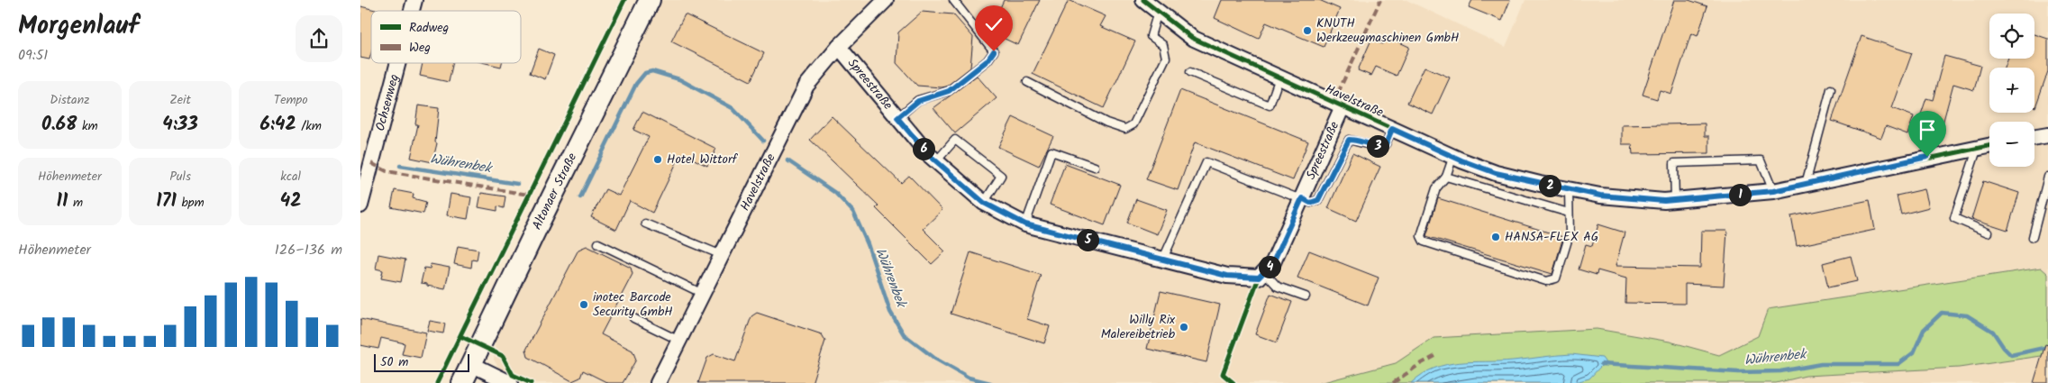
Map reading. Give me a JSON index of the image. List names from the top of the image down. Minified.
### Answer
{"streets":{"main road":["Altonaer Straße"],"street":["Spreestraße","Havelstraße","Ochsenweg"]},"crossings":[["Spreestraße","Havelstraße"]],"water":["Wührenbek"],"places":["KNUTH Werkzeugmaschinen GmbH","Hotel Wittorf","HANSA-FLEX AG","inotec Barcode Security GmbH","Willy Rix Malereibetrieb"],"legend":["Radweg","Weg"],"scale_bar":"50 m","page":{"heading":["Morgenlauf","09:51"],"map_buttons":["+","−"],"stats":[["Distanz","0.68 km"],["Zeit","4:33"],["Tempo","6:42 /km"],["Höhenmeter","11 m"],["Puls","171 bpm"],["kcal","42"]],"pins":["3","6","2","1","5","4"],"chart":["Höhenmeter","126–136 m"],"scale":"50 m"}}
